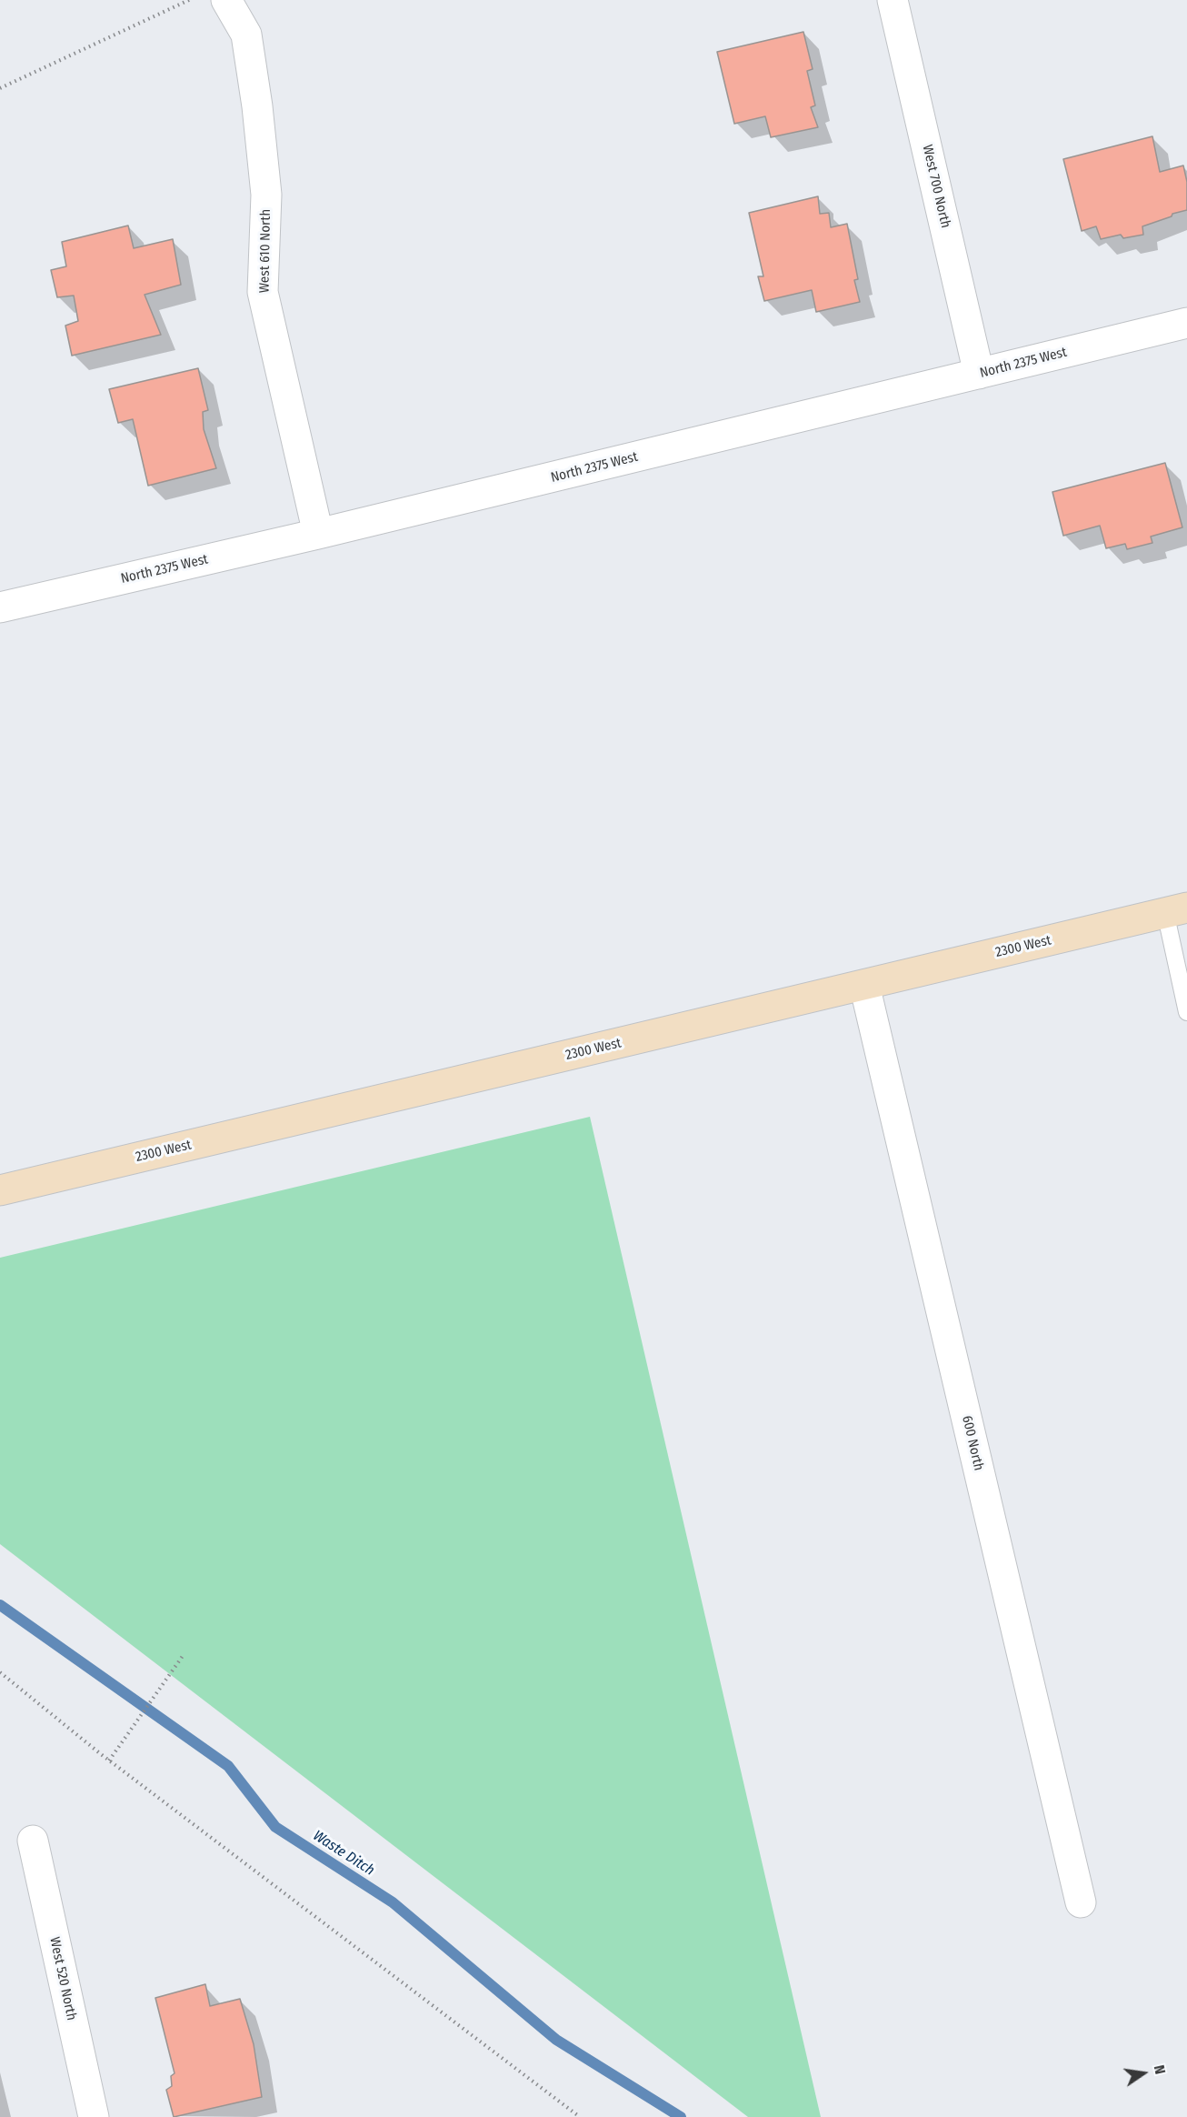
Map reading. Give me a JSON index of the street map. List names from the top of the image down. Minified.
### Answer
{"streets":{"main road":["2300 West"],"street":["West 700 North","West 610 North","North 2375 West","600 North","West 520 North"]},"crossings":[["West 700 North","North 2375 West"],["West 610 North","North 2375 West"],["2300 West","600 North"]],"water":["Waste Ditch"],"north":"right"}
